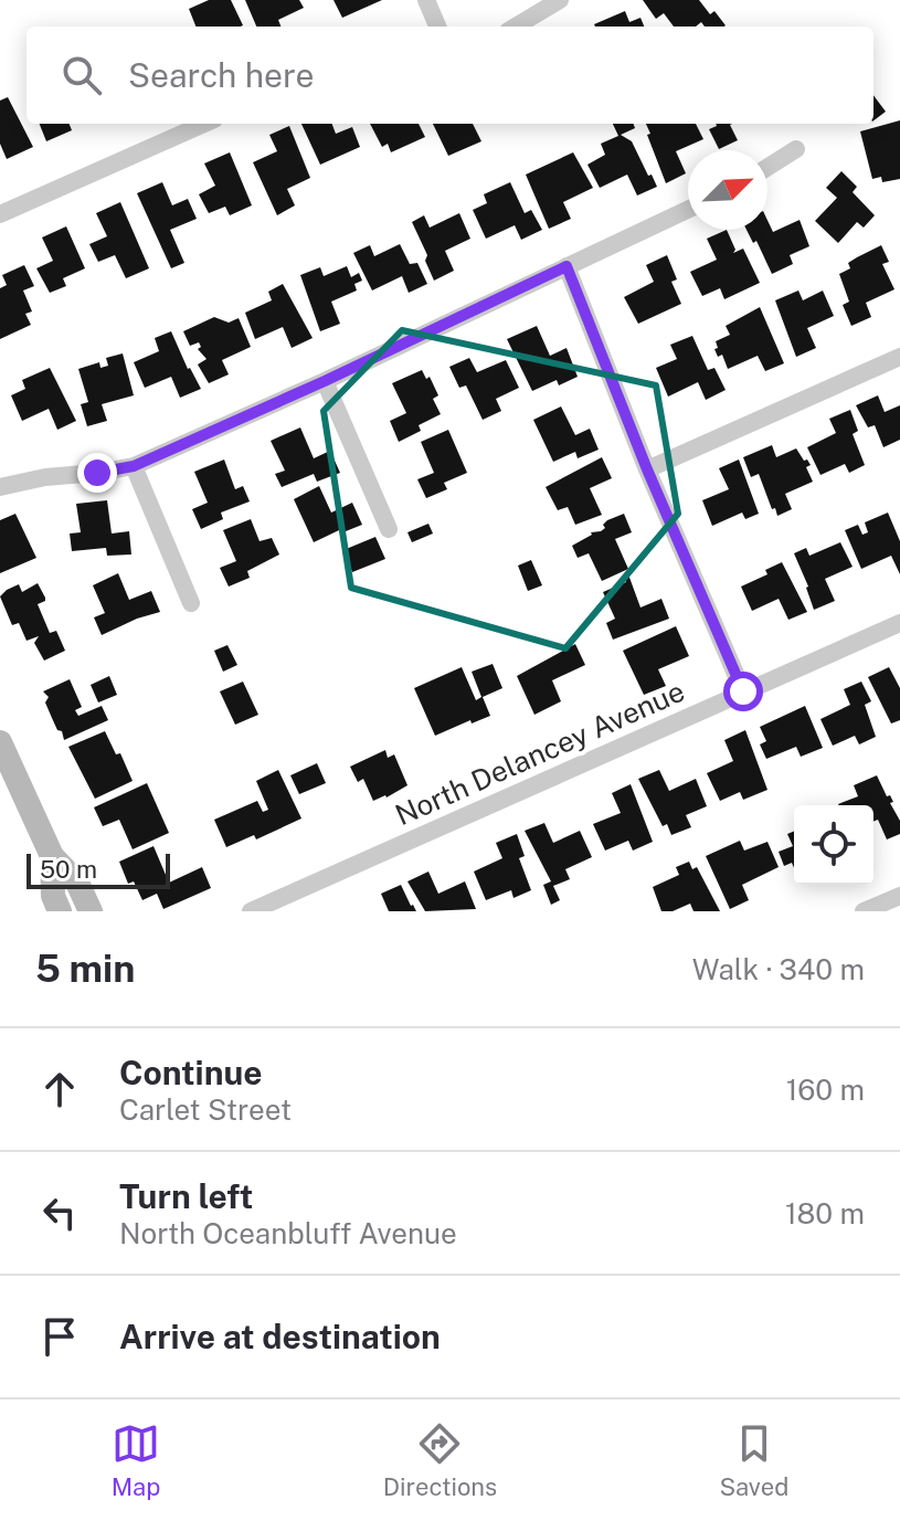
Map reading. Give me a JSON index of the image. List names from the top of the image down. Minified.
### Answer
{"streets":{"street":["North Delancey Avenue"]},"scale_bar":"50 m","north":"top right","page":{"search":"Search here","scale":"50 m","heading":["5 min","Walk · 340 m"],"list":[["Continue","Carlet Street","160 m"],["Turn left","North Oceanbluff Avenue","180 m"],"Arrive at destination"],"nav":["Map","Directions","Saved"]}}
